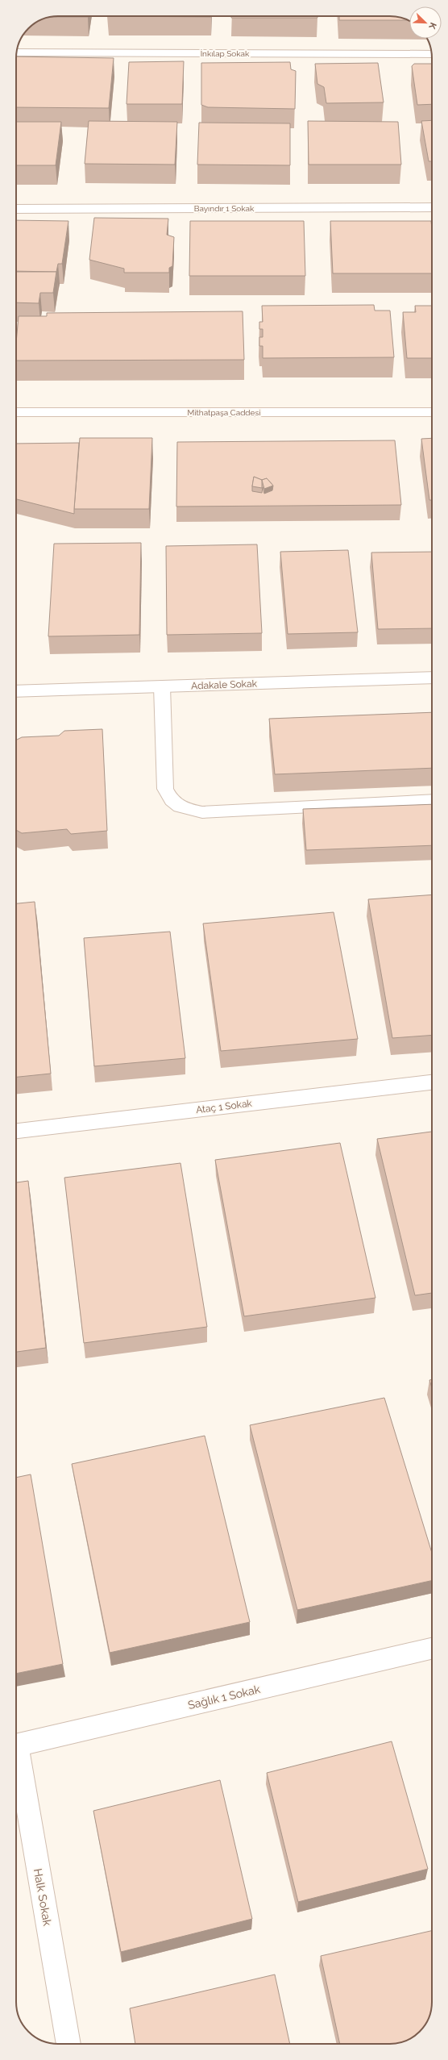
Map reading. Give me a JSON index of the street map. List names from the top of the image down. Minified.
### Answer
{"streets":{"street":["İnkılap Sokak","Bayındır 1 Sokak","Mithatpaşa Caddesi","Adakale Sokak","Ataç 1 Sokak","Sağlık 1 Sokak","Halk Sokak"]},"north":"bottom right"}
